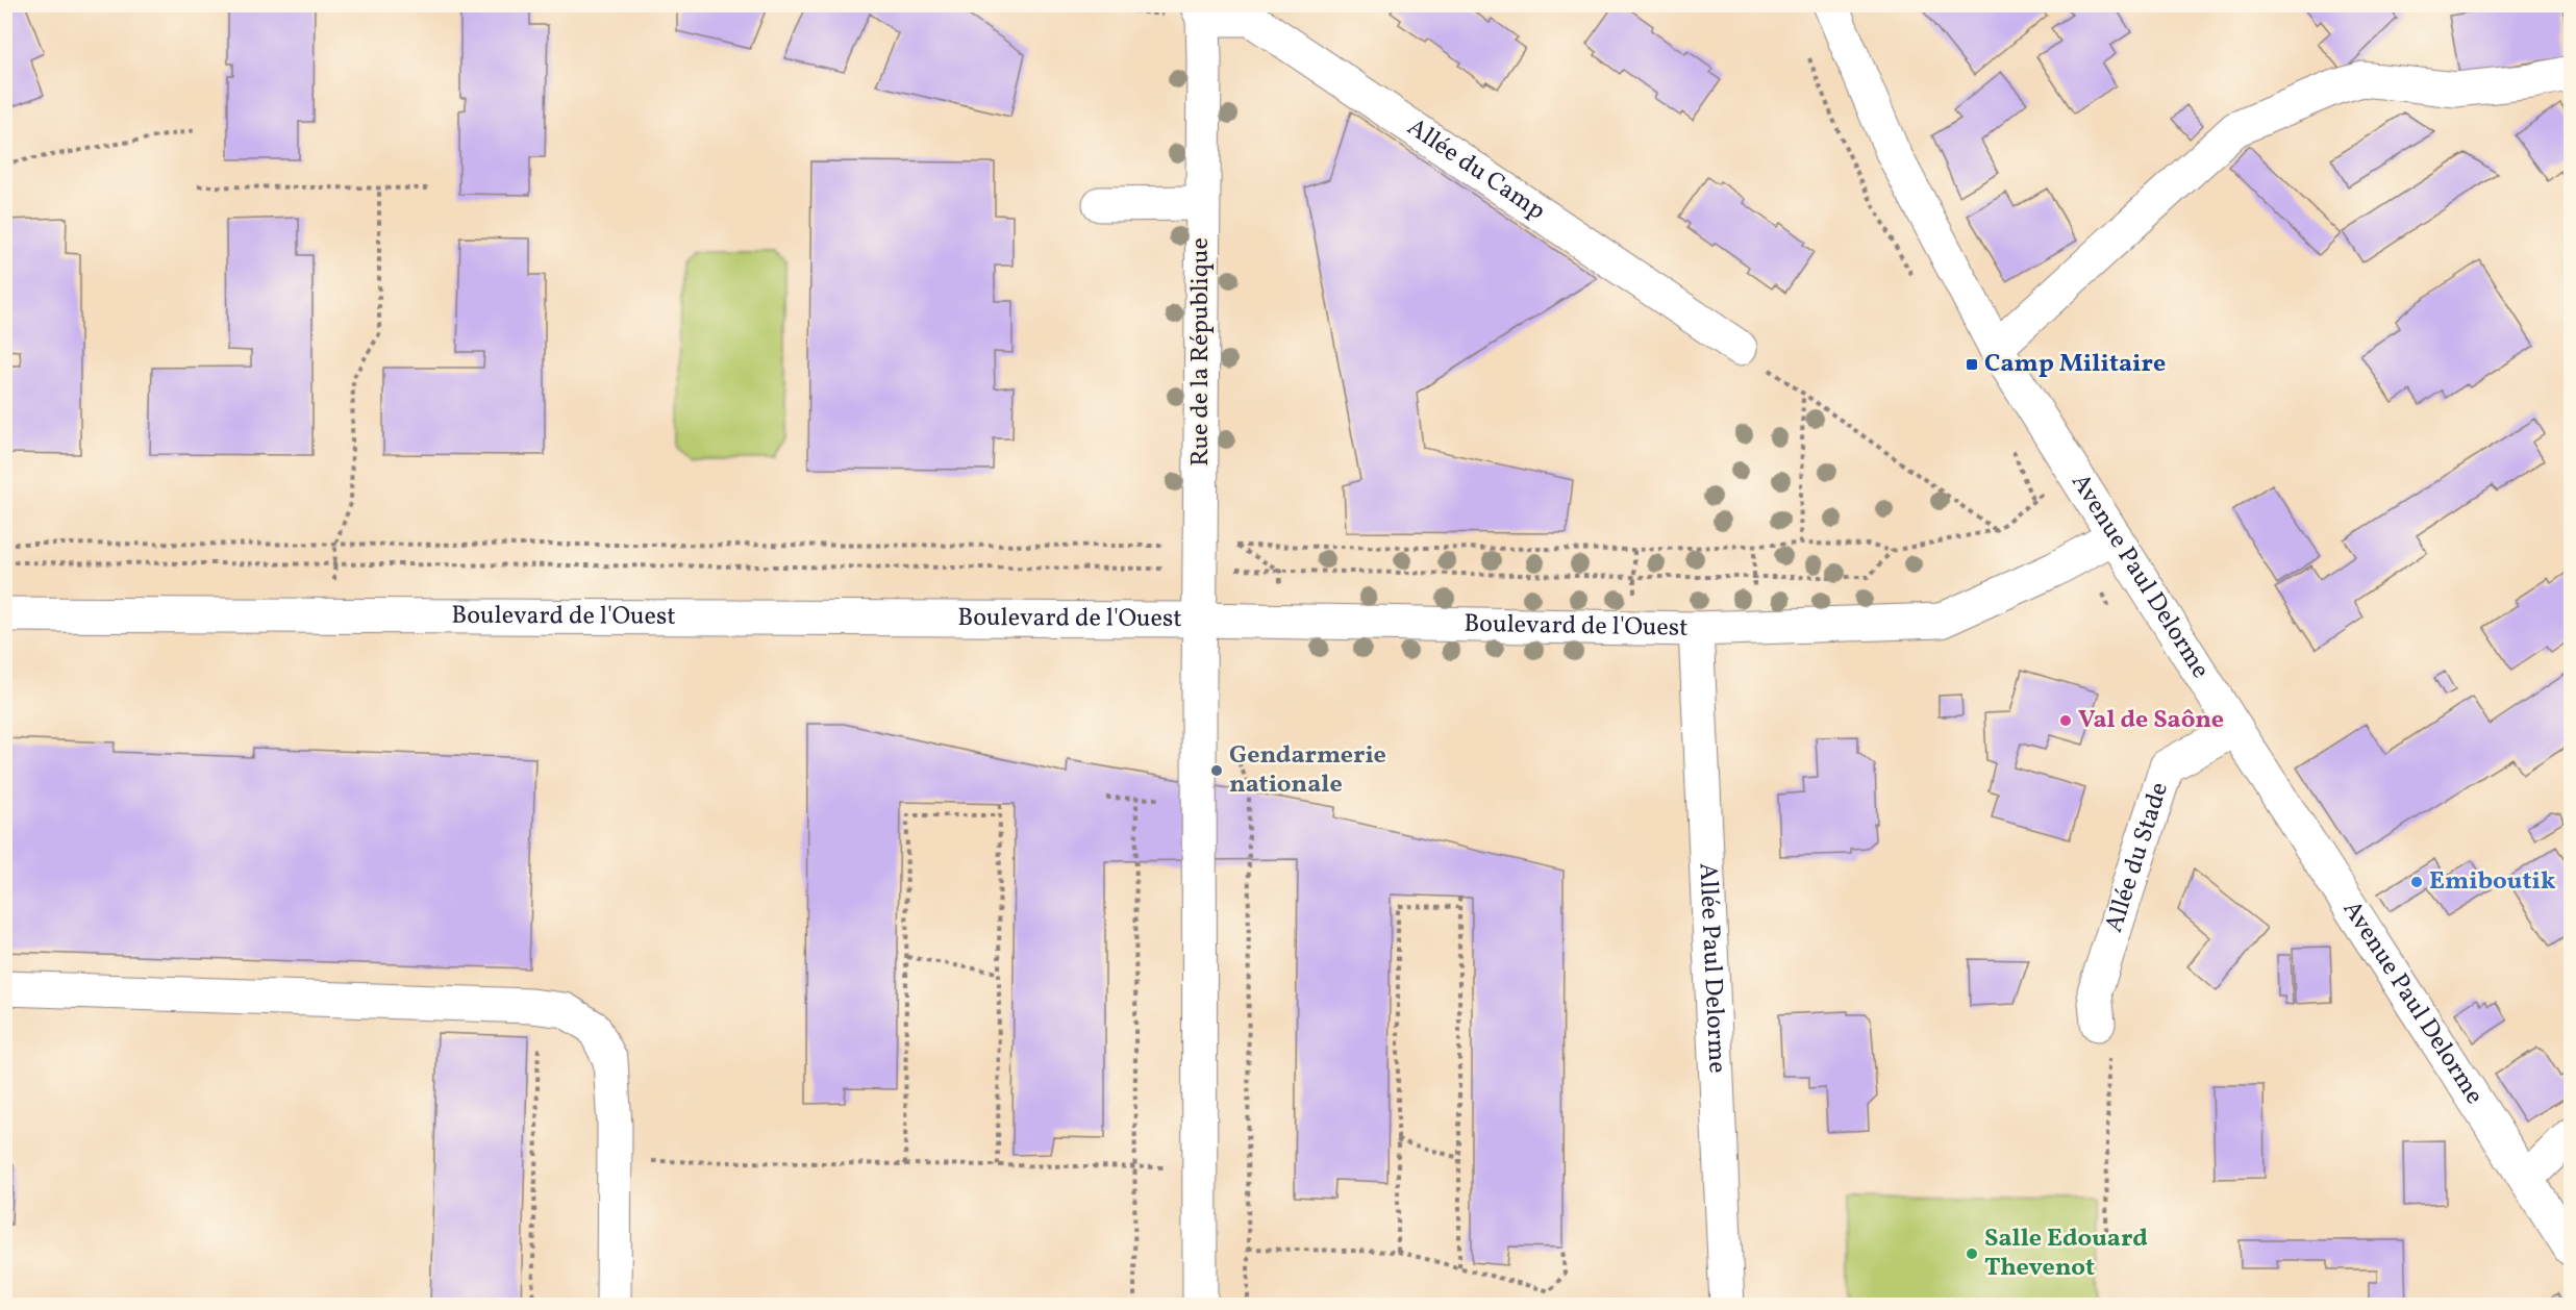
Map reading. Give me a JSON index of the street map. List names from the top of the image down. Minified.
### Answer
{"streets":{"street":["Allée du Camp","Rue de la République","Avenue Paul Delorme","Boulevard de l'Ouest","Allée du Stade","Allée Paul Delorme"]},"crossings":[["Allée du Camp","Rue de la République"],["Rue de la République","Boulevard de l'Ouest"],["Avenue Paul Delorme","Boulevard de l'Ouest"],["Avenue Paul Delorme","Allée du Stade"],["Boulevard de l'Ouest","Allée Paul Delorme"]],"places":{"transit":["Camp Militaire"],"other":["Val de Saône","Gendarmerie nationale","Emiboutik","Salle Edouard Thevenot"]}}
